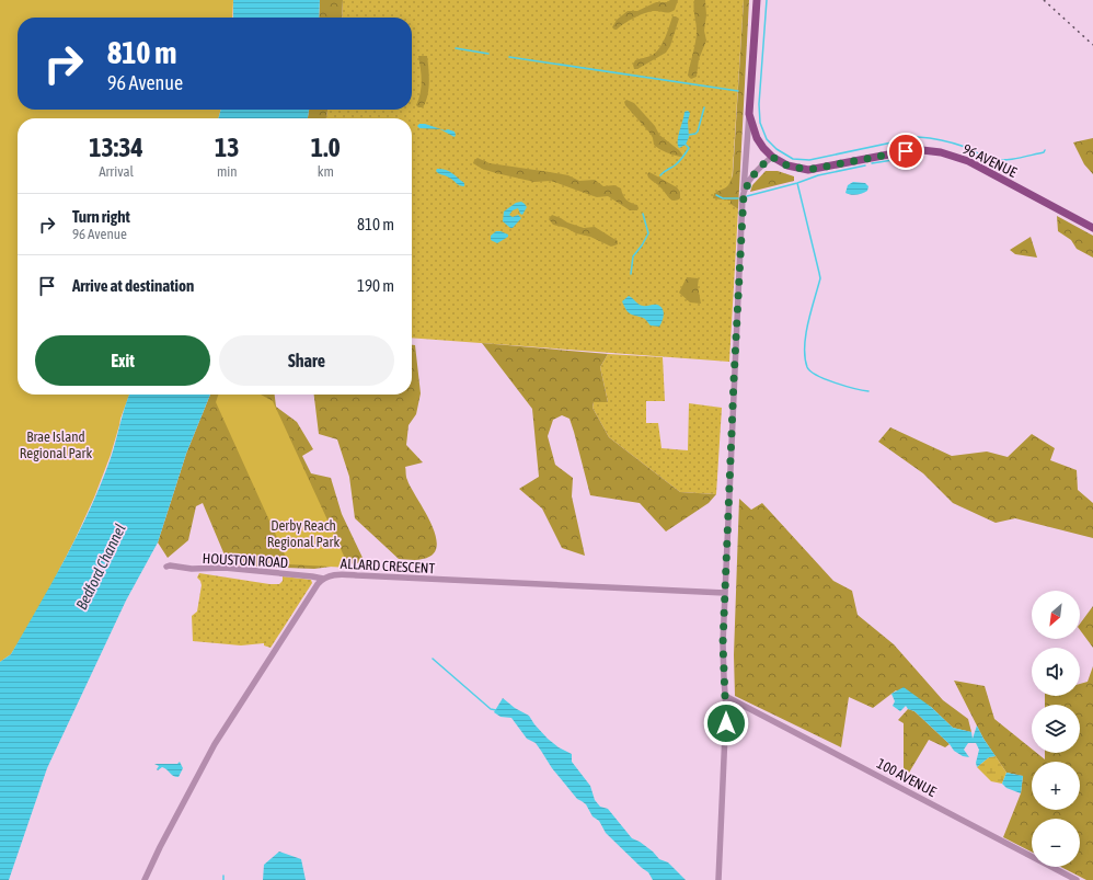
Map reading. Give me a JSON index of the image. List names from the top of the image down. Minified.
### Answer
{"streets":{"main road":["96 AVENUE"],"street":["HOUSTON ROAD","ALLARD CRESCENT","100 AVENUE"]},"crossings":[["HOUSTON ROAD","ALLARD CRESCENT"]],"water":["Bedford Channel"],"parks":["Brae Island Regional Park","Derby Reach Regional Park"],"north":"bottom left","page":{"turn":["810 m","96 Avenue"],"eta":["13:34","Arrival","13","min","1.0","km"],"list":[{"name":"Turn right","note":"96 Avenue","value":"810 m"},{"name":"Arrive at destination","value":"190 m"}],"buttons":["Exit","Share"],"map_buttons":["+","−"]}}
